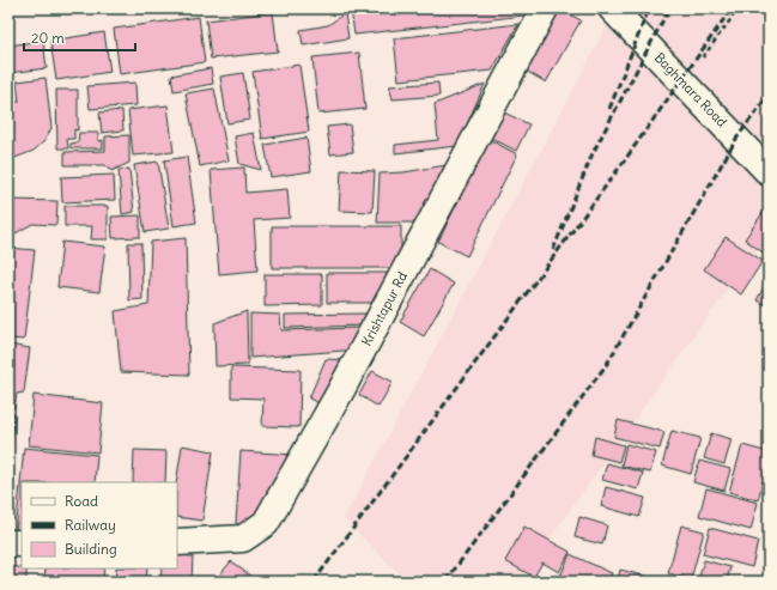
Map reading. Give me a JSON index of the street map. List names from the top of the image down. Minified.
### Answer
{"streets":{"street":["Baghmara Road","Krishtapur Rd"]},"legend":["Road","Railway","Building"],"scale_bar":"20 m"}
